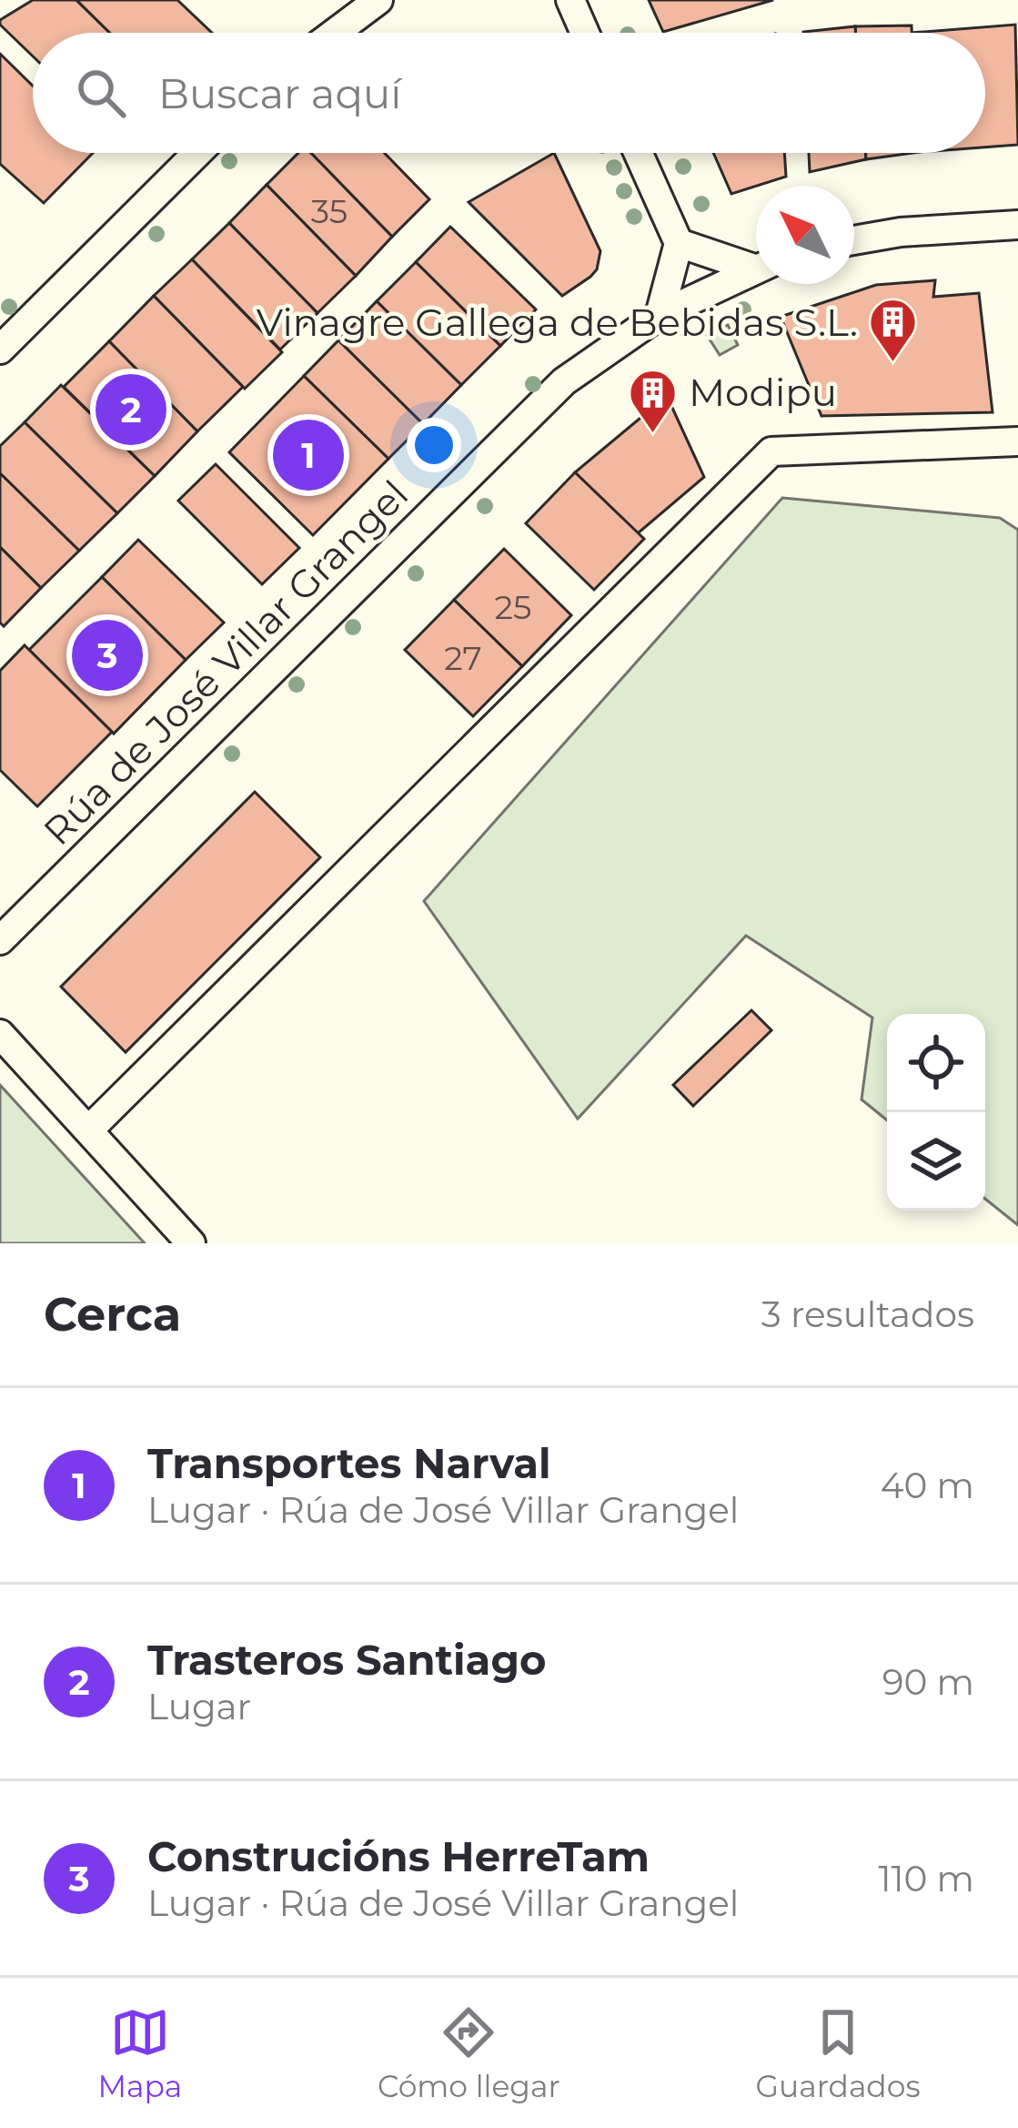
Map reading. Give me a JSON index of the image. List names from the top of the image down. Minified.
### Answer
{"streets":{"street":["Rúa de José Villar Grangel"]},"places":{"building":["Vinagre Gallega de Bebidas S.L.","Modipu"]},"house_numbers":["35","25","27"],"north":"top left","page":{"search":"Buscar aquí","pins":["2","1","3"],"heading":["Cerca","3 resultados"],"list":[{"mark":"1","name":"Transportes Narval","note":"Lugar · Rúa de José Villar Grangel","value":"40 m"},{"mark":"2","name":"Trasteros Santiago","note":"Lugar","value":"90 m"},{"mark":"3","name":"Construcións HerreTam","note":"Lugar · Rúa de José Villar Grangel","value":"110 m"}],"nav":["Mapa","Cómo llegar","Guardados"]}}
